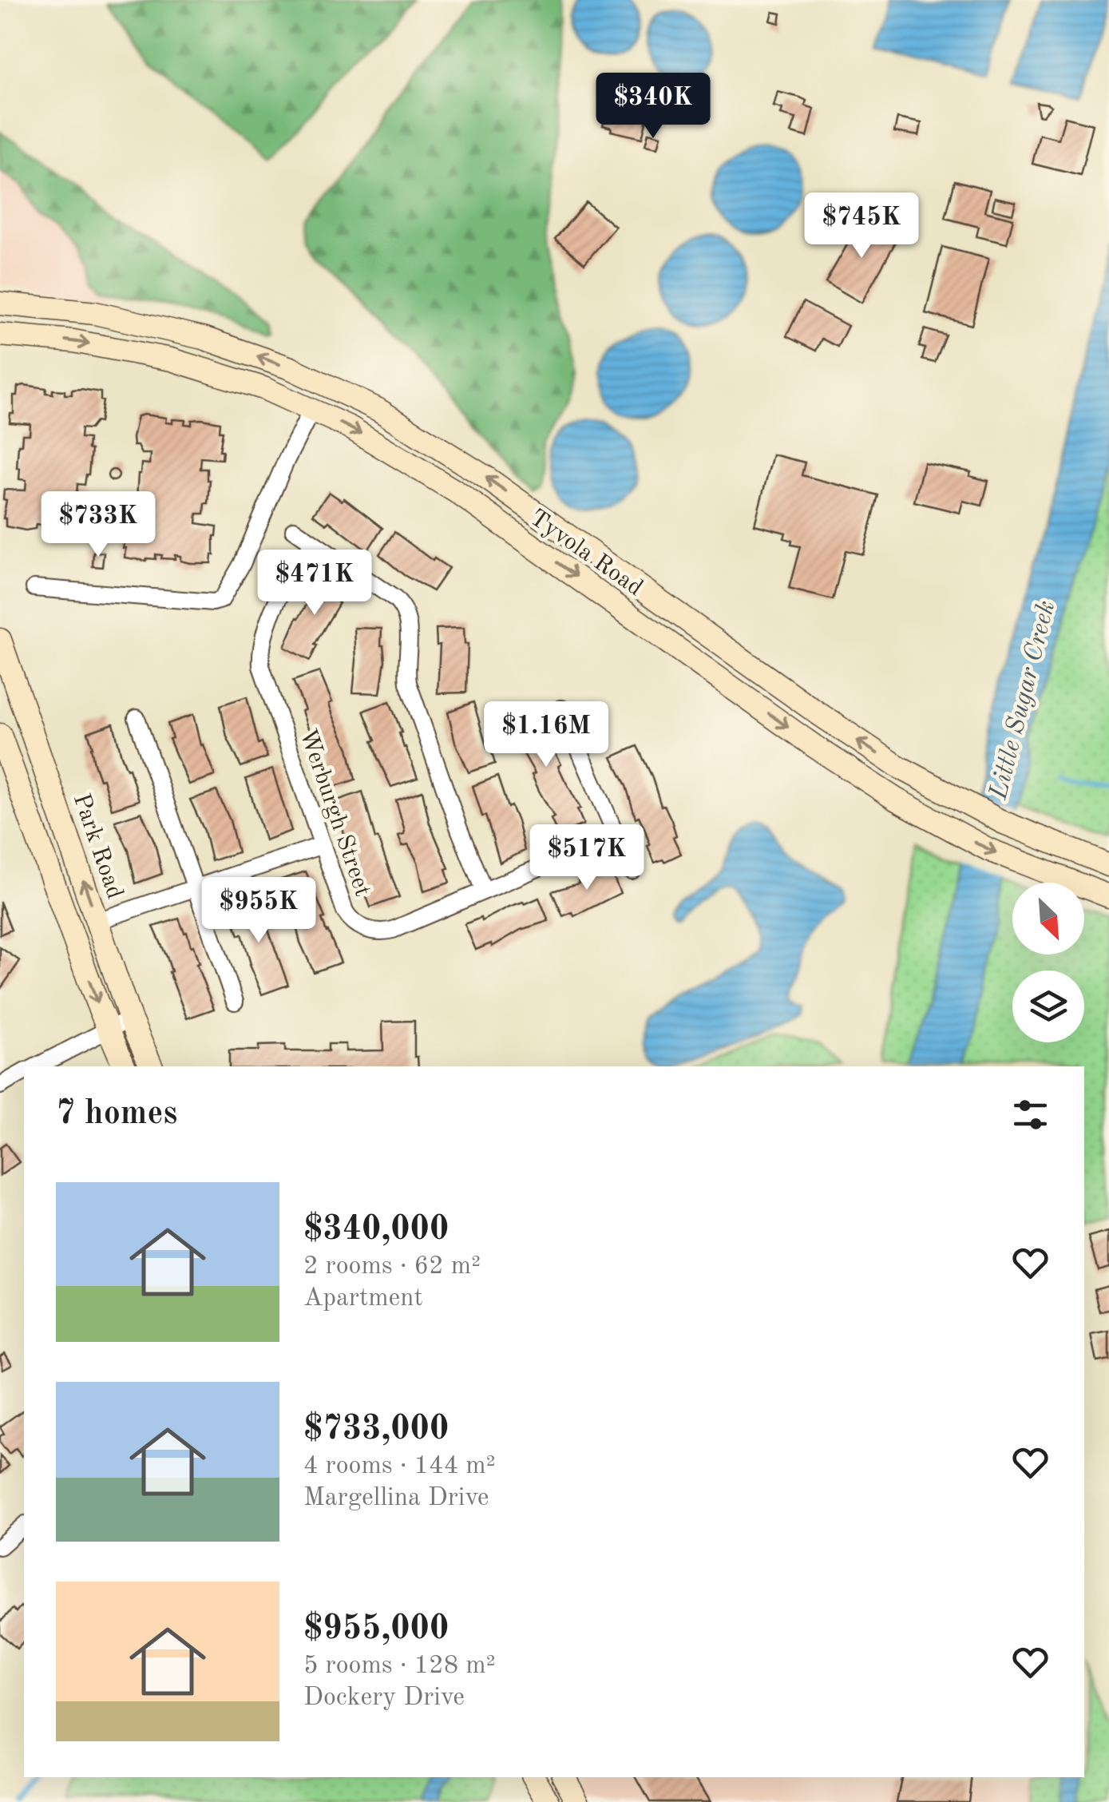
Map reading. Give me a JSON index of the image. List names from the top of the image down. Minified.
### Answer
{"streets":{"main road":["Tyvola Road","Park Road"],"street":["Werburgh Street"]},"water":["Little Sugar Creek"],"north":"bottom right","page":{"price":["$340K","$745K","$733K","$471K","$1.16M","$517K","$955K"],"heading":"7 homes","list":[{"name":"$340,000","note":"2 rooms · 62 m² · Apartment"},{"name":"$733,000","note":"4 rooms · 144 m² · Margellina Drive"},{"name":"$955,000","note":"5 rooms · 128 m² · Dockery Drive"}]}}
